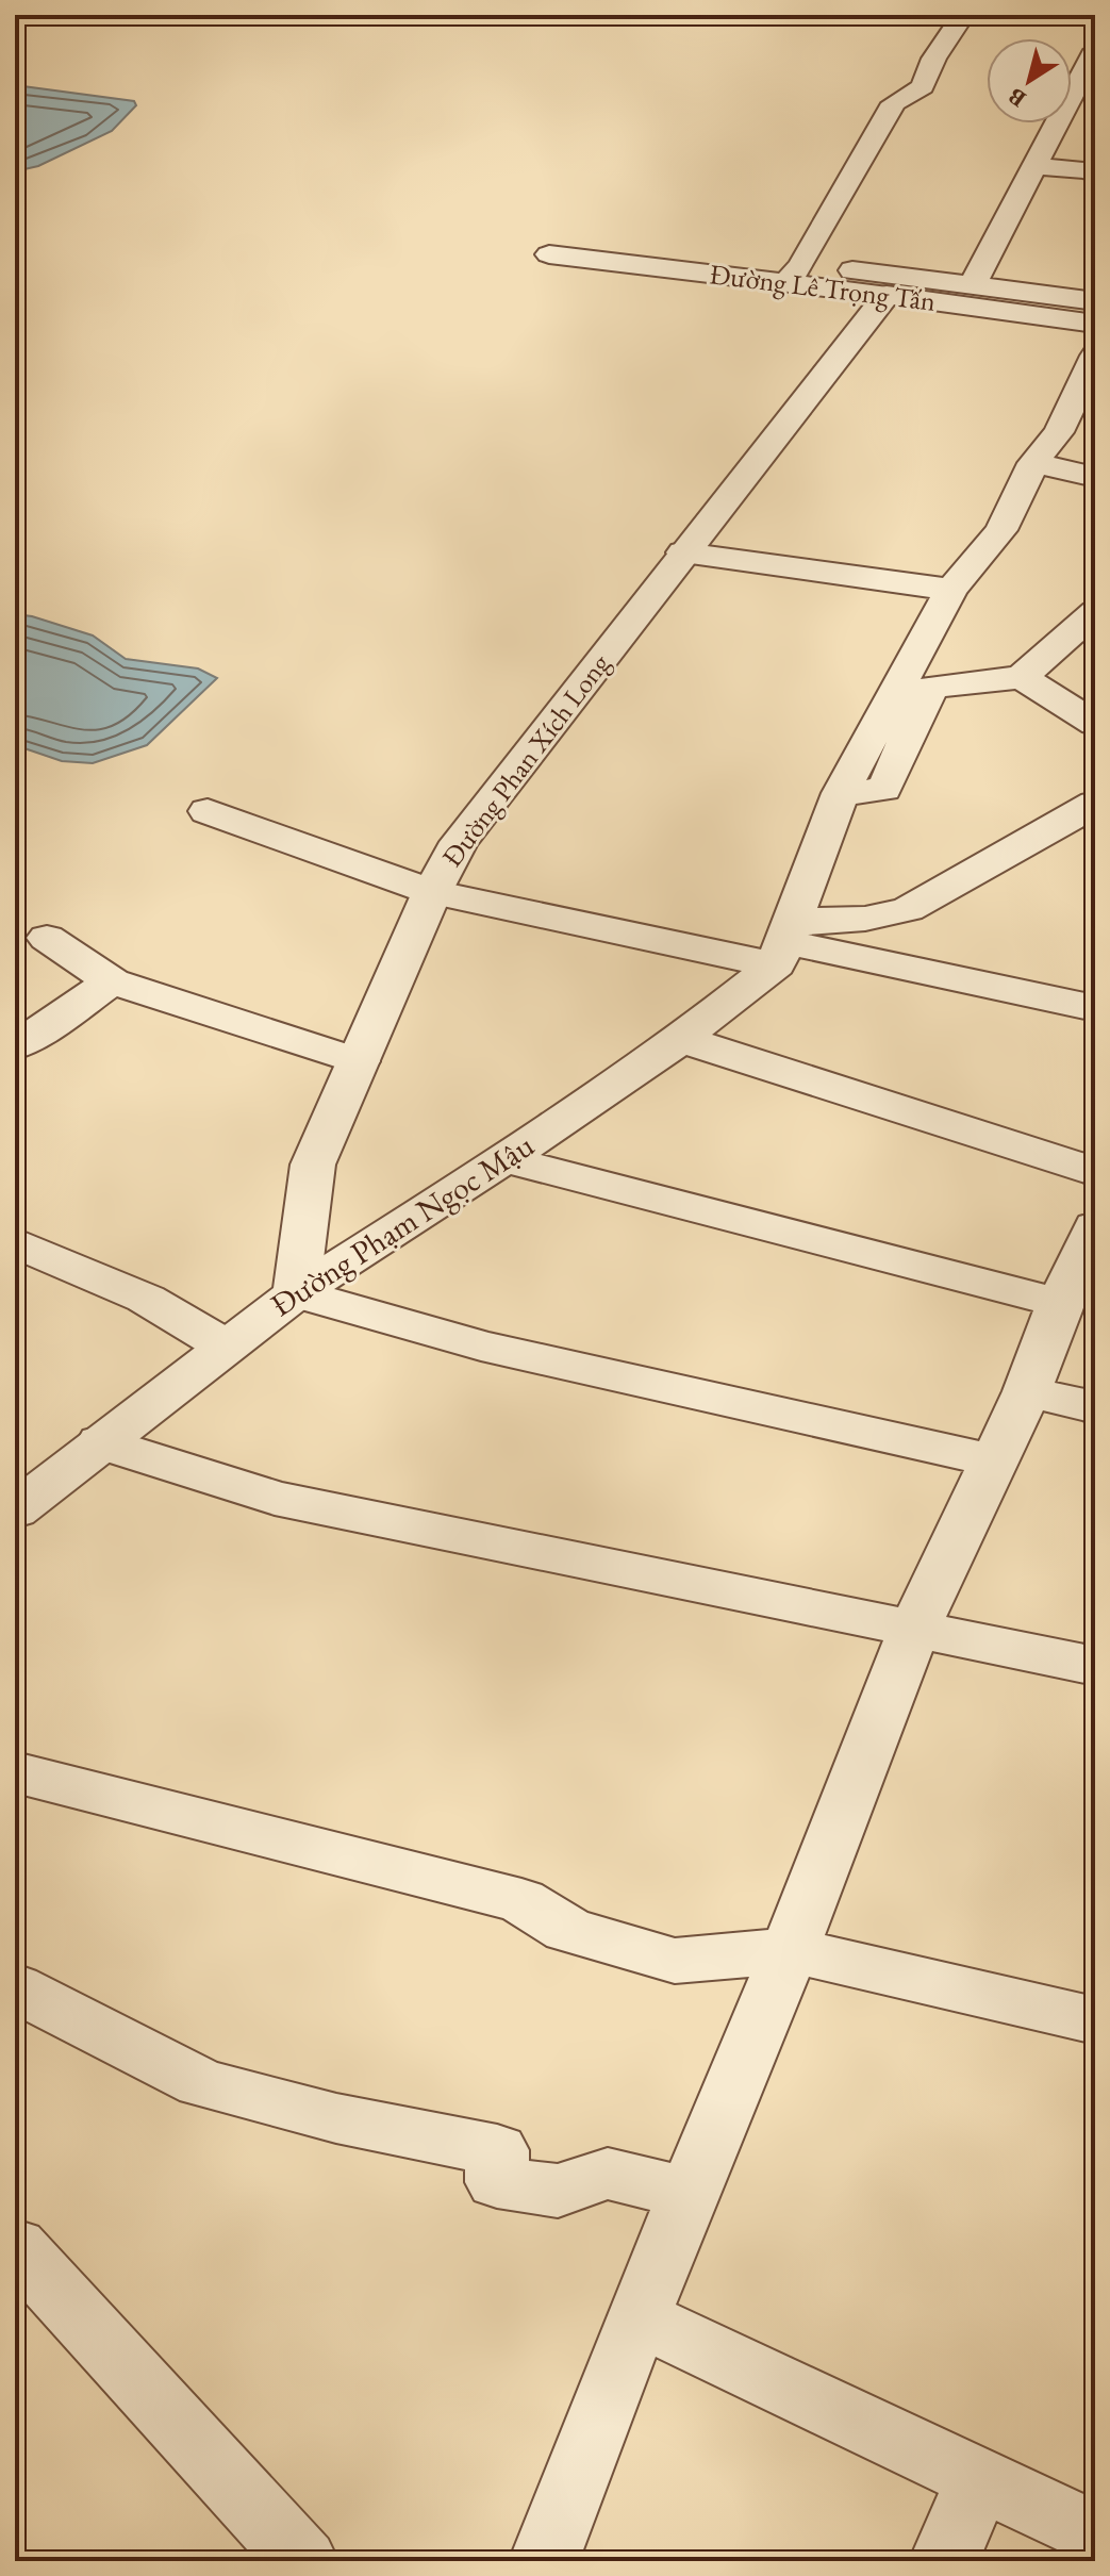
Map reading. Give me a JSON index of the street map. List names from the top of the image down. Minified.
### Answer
{"streets":{"street":["Đường Lê Trọng Tấn","Đường Phan Xích Long","Đường Phạm Ngọc Mậu"]},"crossings":[["Đường Lê Trọng Tấn","Đường Phan Xích Long"],["Đường Phan Xích Long","Đường Phạm Ngọc Mậu"]],"north":"bottom left"}
